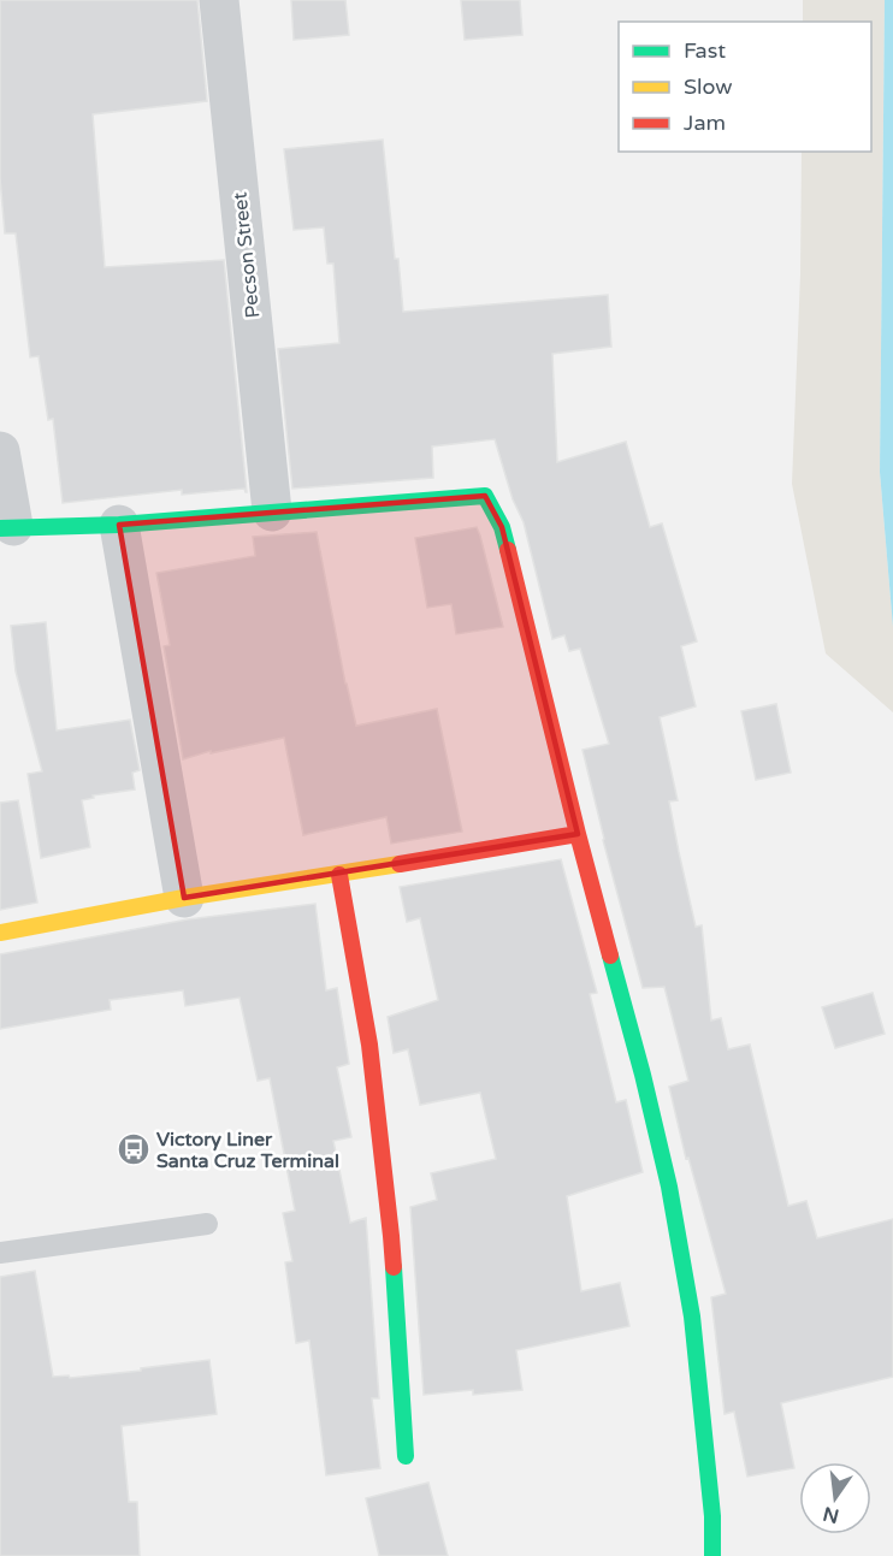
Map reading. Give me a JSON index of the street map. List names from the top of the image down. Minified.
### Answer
{"streets":{"street":["Pecson Street"]},"places":{"bus stop":["Victory Liner Santa Cruz Terminal"]},"legend":["Fast","Slow","Jam"],"north":"bottom"}
